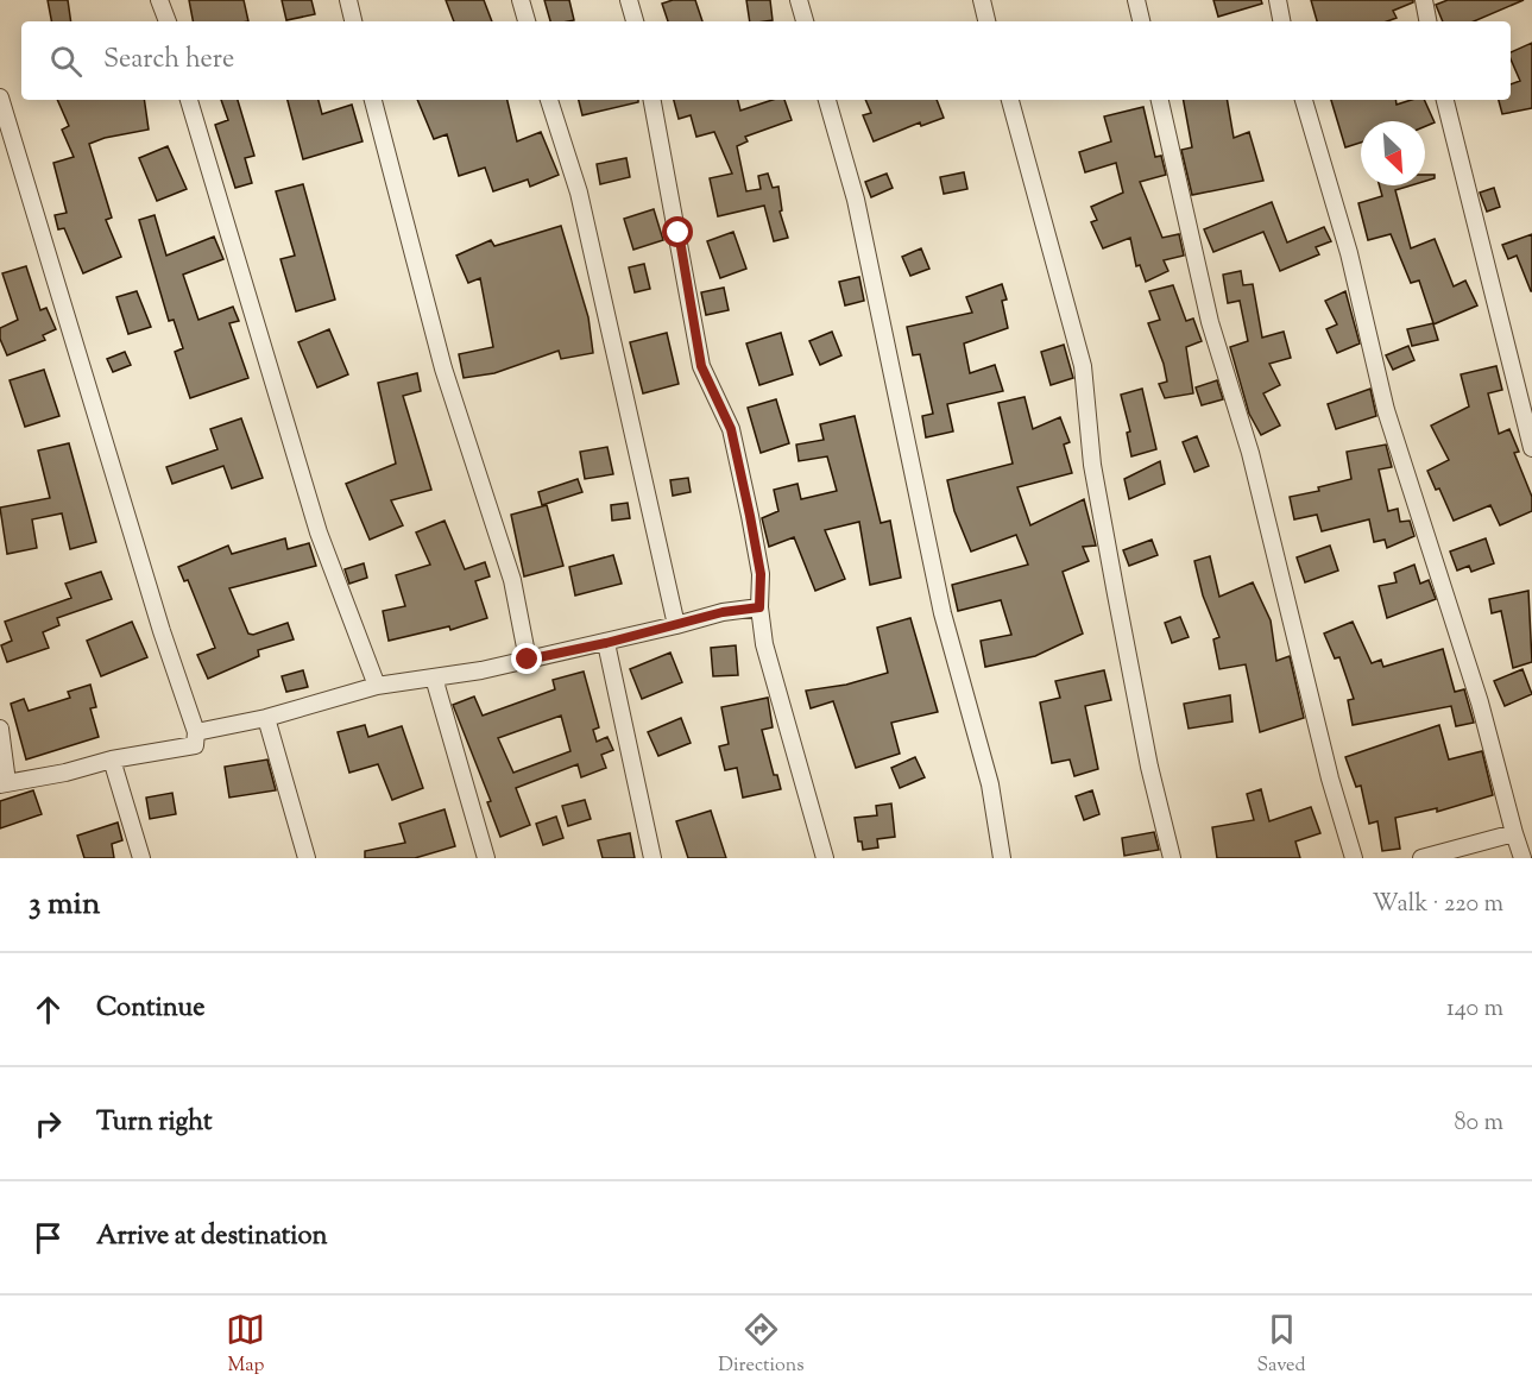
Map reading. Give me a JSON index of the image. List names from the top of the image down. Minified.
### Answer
{"north":"bottom right","page":{"search":"Search here","heading":["3 min","Walk · 220 m"],"list":[["Continue","140 m"],["Turn right","80 m"],"Arrive at destination"],"nav":["Map","Directions","Saved"]}}
